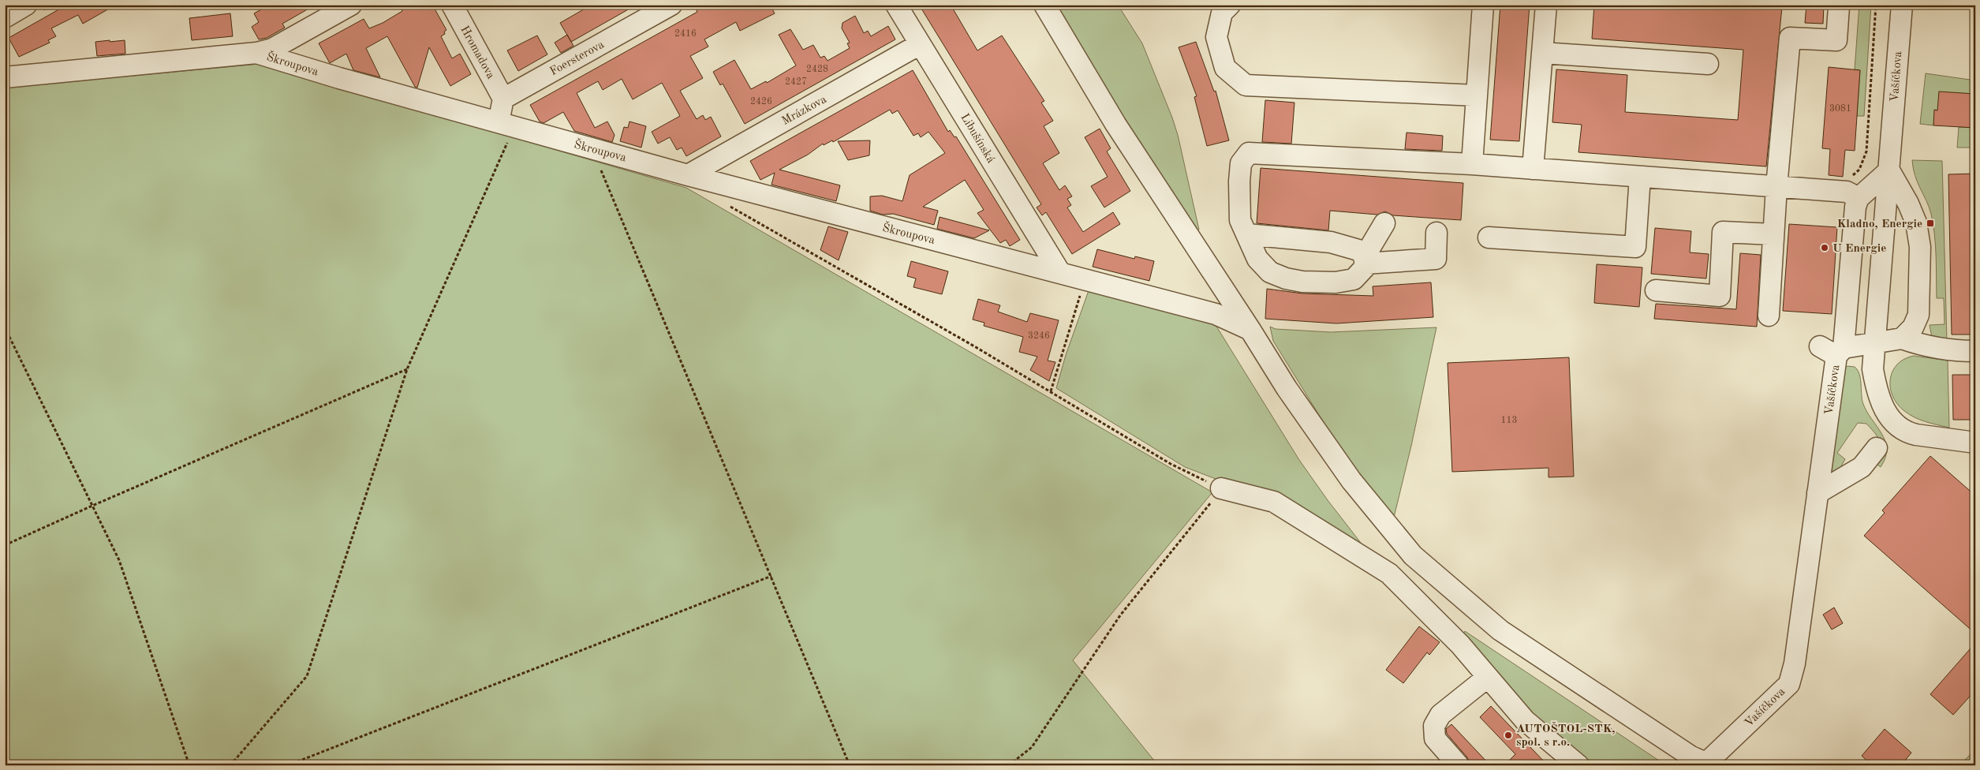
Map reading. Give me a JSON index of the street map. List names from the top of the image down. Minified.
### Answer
{"streets":{"street":["Hromadova","Foersterova","Škroupova","Vašíčkova","Mrázkova","Libušínská"]},"crossings":[["Hromadova","Foersterova"],["Škroupova","Mrázkova"],["Škroupova","Libušínská"],["Mrázkova","Libušínská"]],"places":{"transit":["Kladno, Energie"],"other":["U Energie","AUTOŠTOL-STK, spol. s r.o."]},"house_numbers":["2416","2428","2427","2426","3081","3246","113"]}
